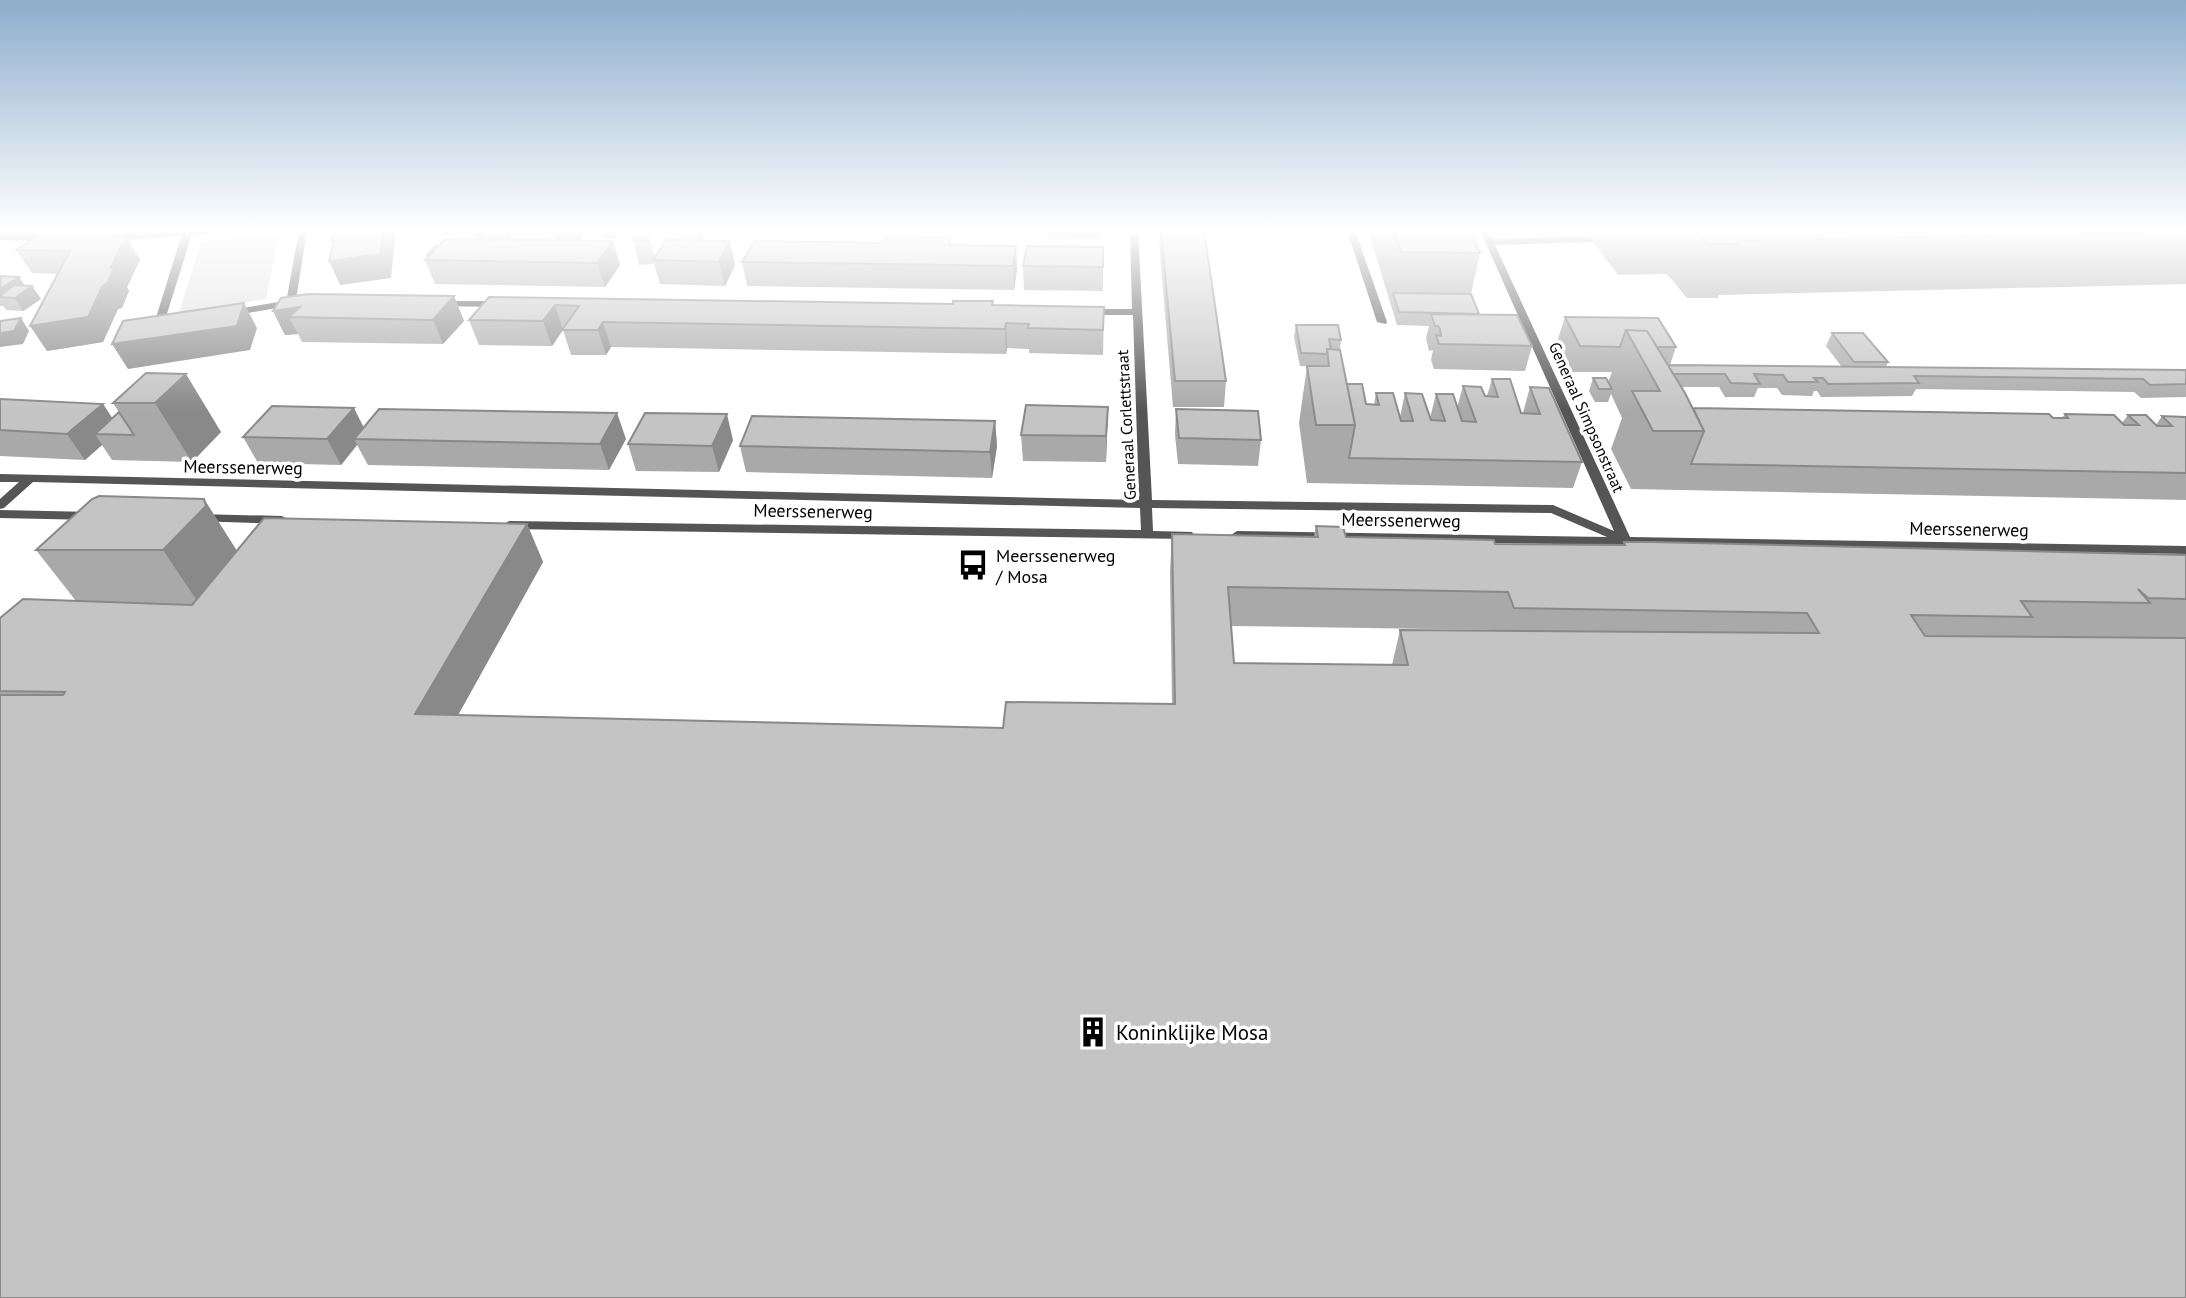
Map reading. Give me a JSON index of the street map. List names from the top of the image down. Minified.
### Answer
{"streets":{"street":["Generaal Simpsonstraat","Generaal Corlettstraat","Meerssenerweg"]},"crossings":[["Generaal Simpsonstraat","Meerssenerweg"],["Generaal Corlettstraat","Meerssenerweg"]],"places":{"bus stop":["Meerssenerweg / Mosa"],"building":["Koninklijke Mosa"]}}
